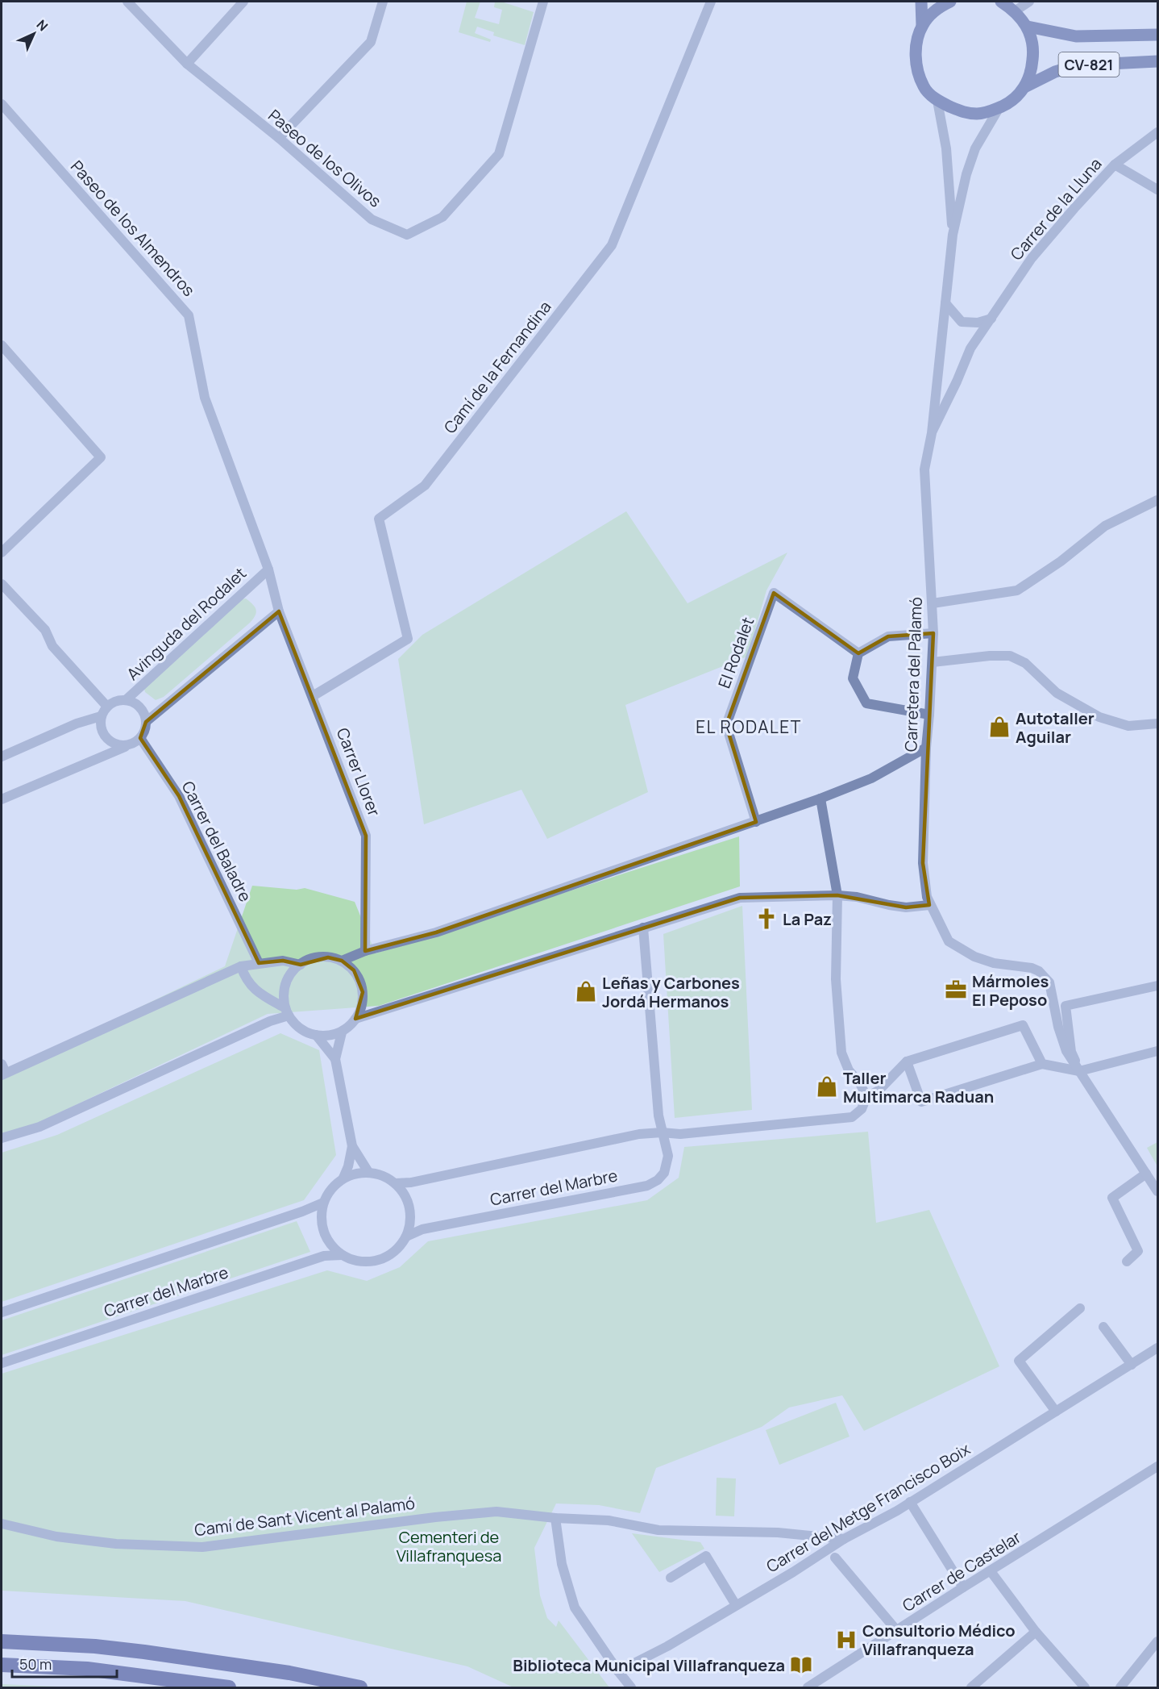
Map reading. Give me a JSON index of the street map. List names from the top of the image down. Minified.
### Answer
{"streets":{"main road":["CV-821"],"street":["Paseo de los Olivos","Carrer de la Lluna","Paseo de los Almendros","Camí de la Fernandina","Avinguda del Rodalet","El Rodalet","Carretera del Palamó","Carrer Llorer","Carrer del Baladre","Carrer del Marbre","Carrer del Metge Francisco Boix","Camí de Sant Vicent al Palamó","Carrer de Castelar"]},"crossings":[["CV-821","Carretera del Palamó"],["Carrer de la Lluna","Carretera del Palamó"],["Paseo de los Almendros","Avinguda del Rodalet"],["Paseo de los Almendros","Carrer Llorer"],["Camí de la Fernandina","Carrer Llorer"],["Avinguda del Rodalet","Carrer del Baladre"],["Carrer del Metge Francisco Boix","Camí de Sant Vicent al Palamó"]],"districts":["EL RODALET"],"parks":["Cementeri de Villafranquesa"],"places":{"shop":["Autotaller Aguilar","Leñas y Carbones Jordá Hermanos","Taller Multimarca Raduan"],"church":["La Paz"],"office":["Mármoles El Peposo"],"hospital":["Consultorio Médico Villafranqueza"],"library":["Biblioteca Municipal Villafranqueza"]},"scale_bar":"50 m","north":"top right"}
